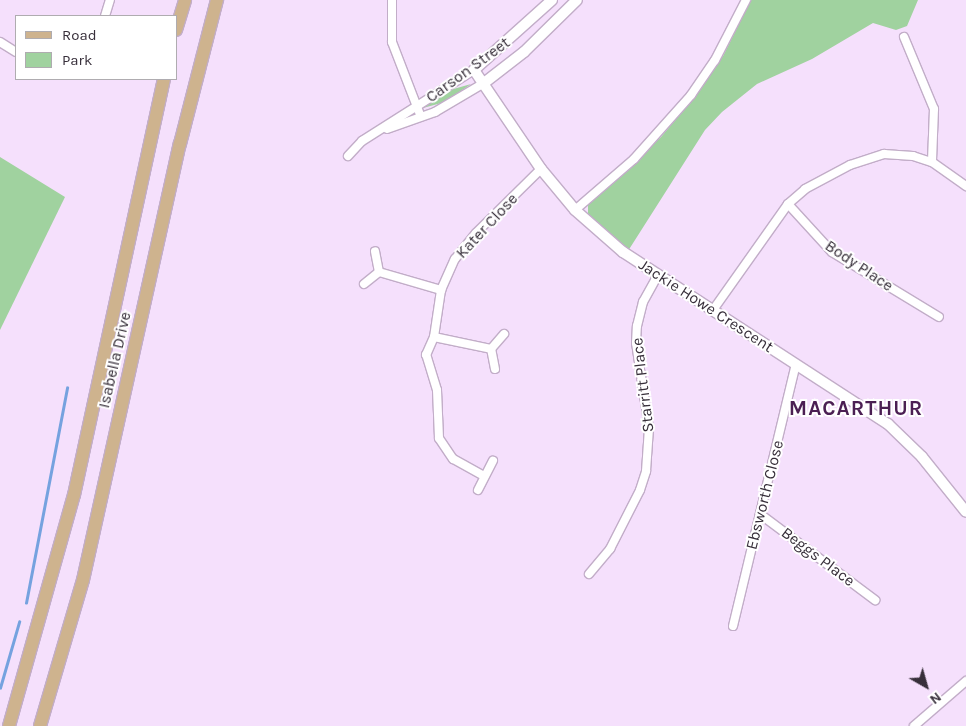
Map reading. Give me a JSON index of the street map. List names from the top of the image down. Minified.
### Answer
{"streets":{"main road":["Isabella Drive"],"street":["Carson Street","Kater Close","Body Place","Jackie Howe Crescent","Starritt Place","Ebsworth Close","Beggs Place"]},"crossings":[["Carson Street","Jackie Howe Crescent"],["Kater Close","Jackie Howe Crescent"],["Jackie Howe Crescent","Starritt Place"],["Jackie Howe Crescent","Ebsworth Close"],["Ebsworth Close","Beggs Place"]],"districts":["MACARTHUR"],"legend":["Road","Park"],"north":"bottom right"}
